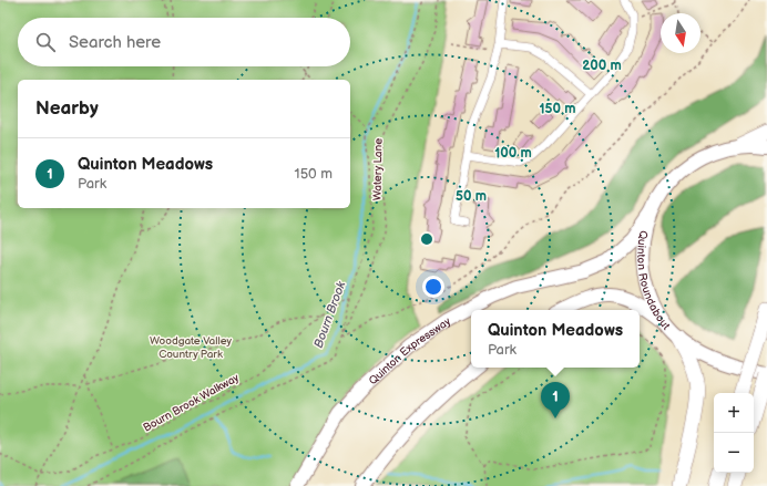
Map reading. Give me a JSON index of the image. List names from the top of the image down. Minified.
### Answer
{"streets":{"highway":["Quinton Roundabout","Quinton Expressway"],"path":["Watery Lane","Bourn Brook Walkway"]},"crossings":[["Quinton Roundabout","Quinton Expressway"]],"water":["Bourn Brook"],"parks":["Woodgate Valley Country Park"],"north":"bottom","page":{"search":"Search here","heading":"Nearby","list":[{"mark":"1","name":"Quinton Meadows","note":"Park","value":"150 m"}],"popup":["Quinton Meadows","Park"],"pins":"1","map_buttons":["+","−"]},"rings":["200 m","150 m","100 m","50 m"]}
